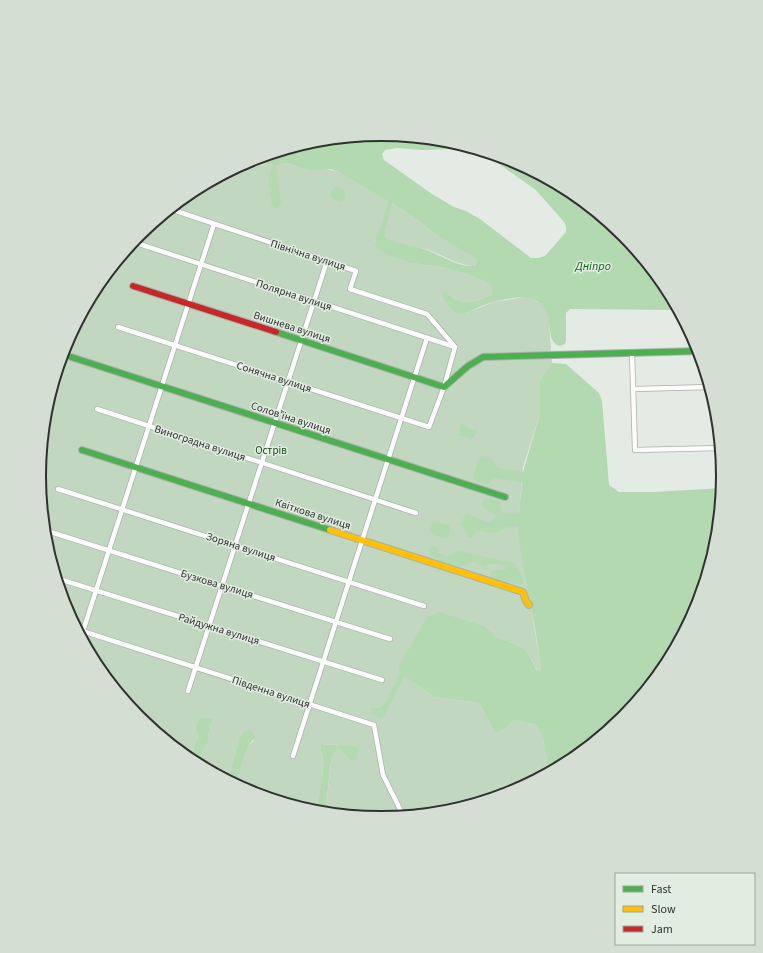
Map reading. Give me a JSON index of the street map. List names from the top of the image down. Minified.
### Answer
{"streets":{"street":["Північна вулиця","Полярна вулиця","Вишнева вулиця","Сонячна вулиця","Соловʼїна вулиця","Виноградна вулиця","Квіткова вулиця","Зоряна вулиця","Бузкова вулиця","Райдужна вулиця","Південна вулиця"]},"crossings":[["Північна вулиця","Полярна вулиця"],["Вишнева вулиця","Сонячна вулиця"]],"water":["Дніпро"],"parks":["Острів"],"legend":["Fast","Slow","Jam"]}
